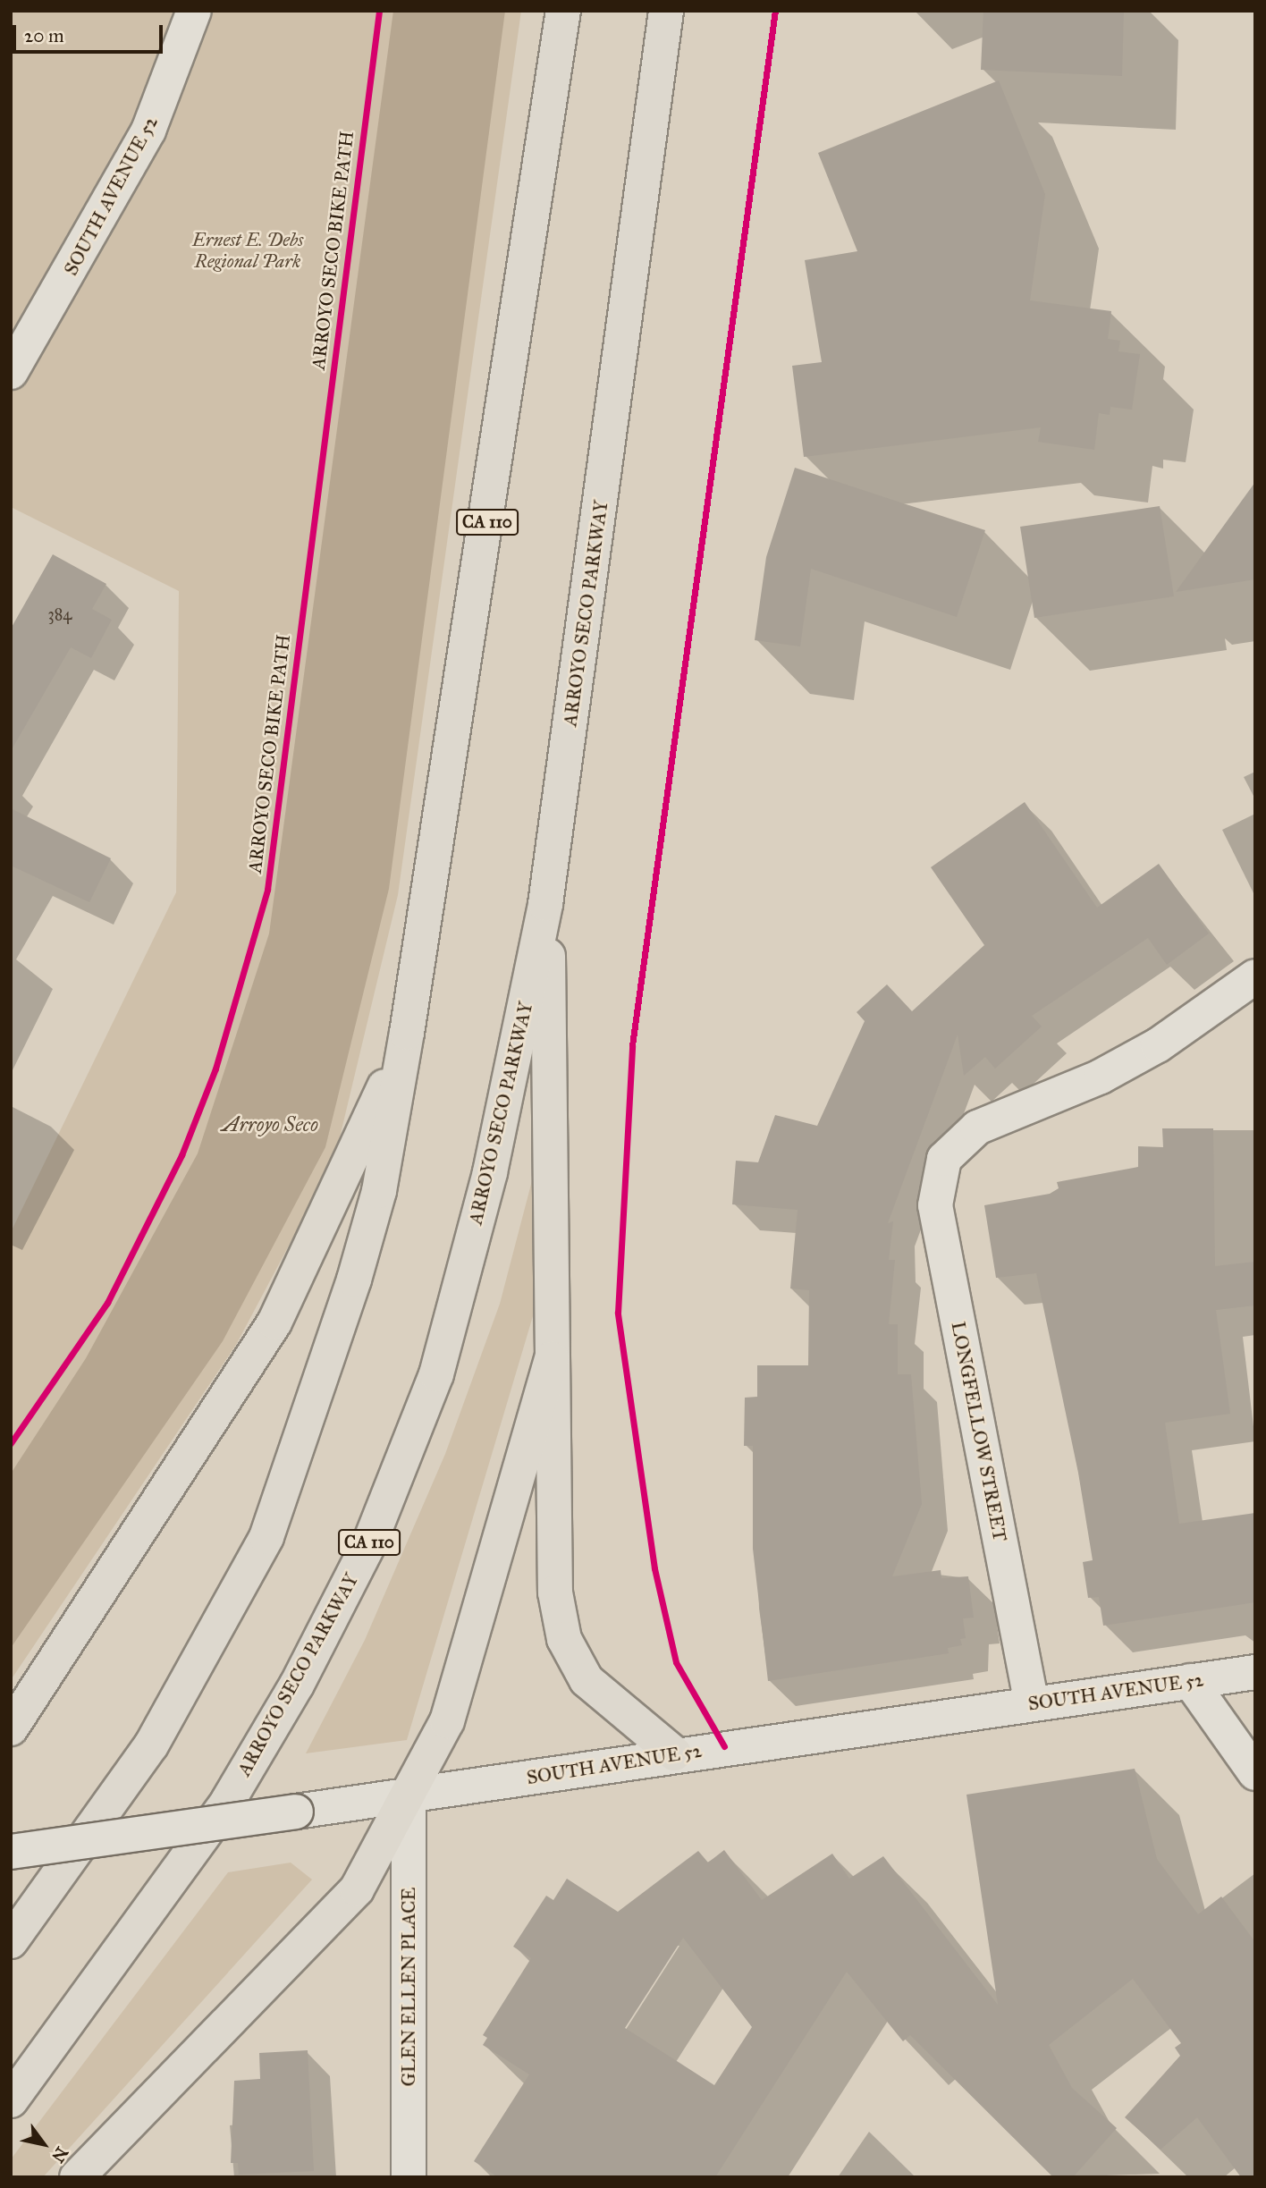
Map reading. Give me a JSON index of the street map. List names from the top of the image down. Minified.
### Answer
{"streets":{"highway":["CA 110","ARROYO SECO PARKWAY"],"street":["SOUTH AVENUE 52","LONGFELLOW STREET","GLEN ELLEN PLACE"],"cycle path":["ARROYO SECO BIKE PATH"]},"crossings":[["SOUTH AVENUE 52","LONGFELLOW STREET"],["SOUTH AVENUE 52","GLEN ELLEN PLACE"]],"water":["Arroyo Seco"],"parks":["Ernest E. Debs Regional Park"],"house_numbers":["384"],"scale_bar":"20 m","north":"bottom right"}
